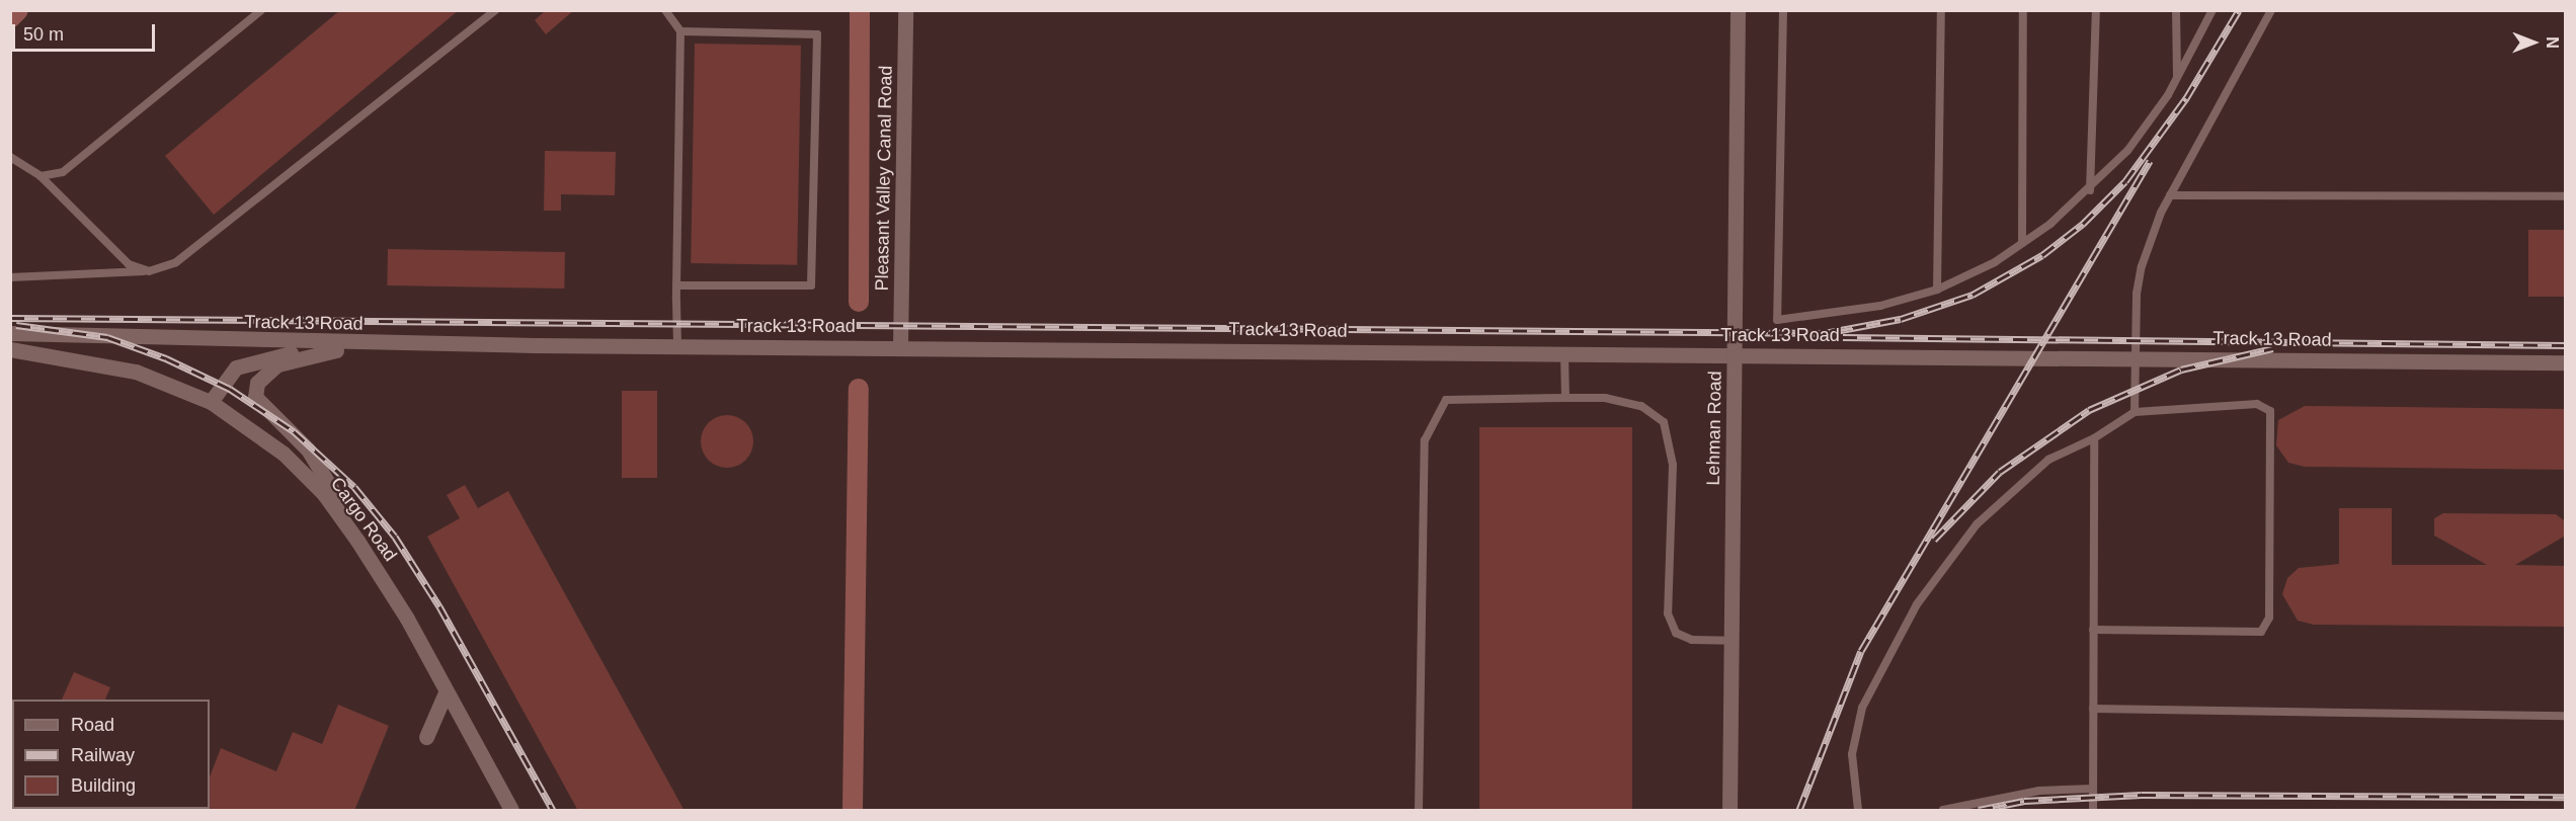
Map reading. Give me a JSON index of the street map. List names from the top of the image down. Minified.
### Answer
{"streets":{"street":["Pleasant Valley Canal Road","Track 13 Road","Lehman Road","Cargo Road"]},"crossings":[["Pleasant Valley Canal Road","Track 13 Road"],["Track 13 Road","Lehman Road"]],"legend":["Road","Railway","Building"],"scale_bar":"50 m","north":"right"}
